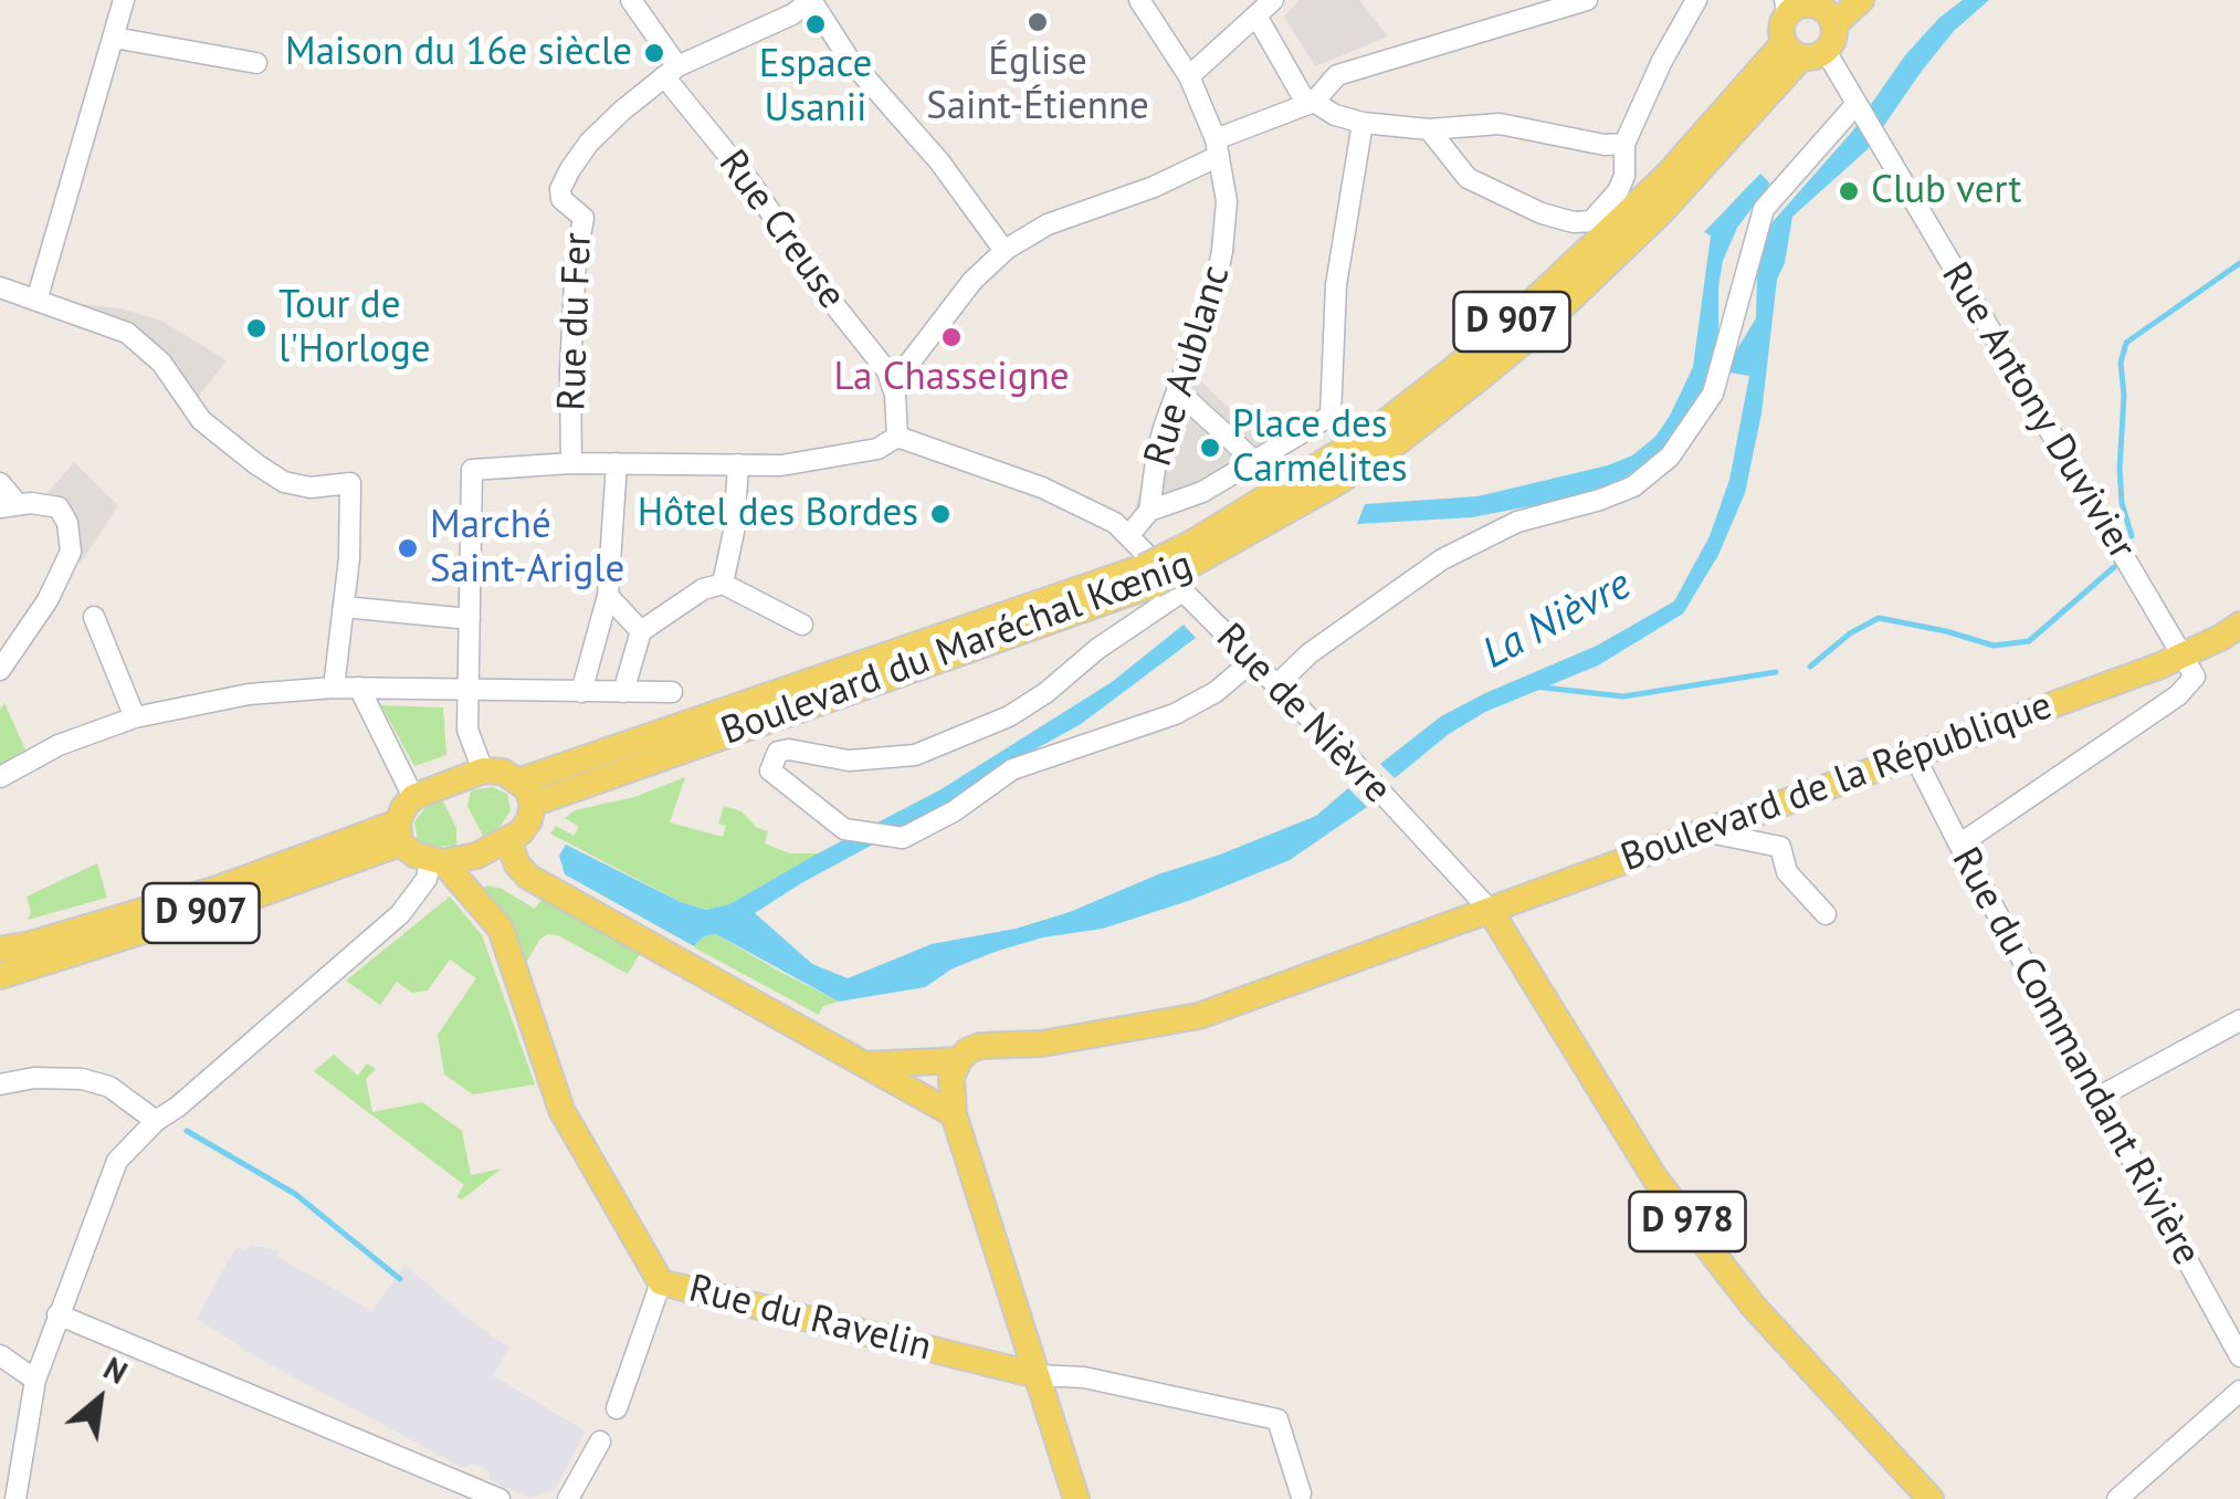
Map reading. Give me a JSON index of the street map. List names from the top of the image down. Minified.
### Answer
{"streets":{"main road":["D 907","Boulevard du Maréchal Kœnig","Boulevard de la République","D 978","Rue du Ravelin"],"street":["Rue Creuse","Rue du Fer","Rue Aublanc","Rue Antony Duvivier","Rue de Nièvre","Rue du Commandant Rivière"]},"crossings":[["Rue Creuse","Rue du Fer"],["D 907","Boulevard du Maréchal Kœnig"],["D 907","Rue du Ravelin"],["Rue Antony Duvivier","Boulevard du Maréchal Kœnig"],["Rue Antony Duvivier","Boulevard de la République"],["Boulevard du Maréchal Kœnig","Rue du Ravelin"],["Rue de Nièvre","Boulevard de la République"],["Rue de Nièvre","D 978"],["Boulevard de la République","Rue du Commandant Rivière"],["Boulevard de la République","D 978"]],"water":["La Nièvre"],"places":["Église Saint-Étienne","Espace Usanii","Maison du 16e siècle","Club vert","Tour de l'Horloge","La Chasseigne","Place des Carmélites","Hôtel des Bordes","Marché Saint-Arigle"],"north":"top right"}
